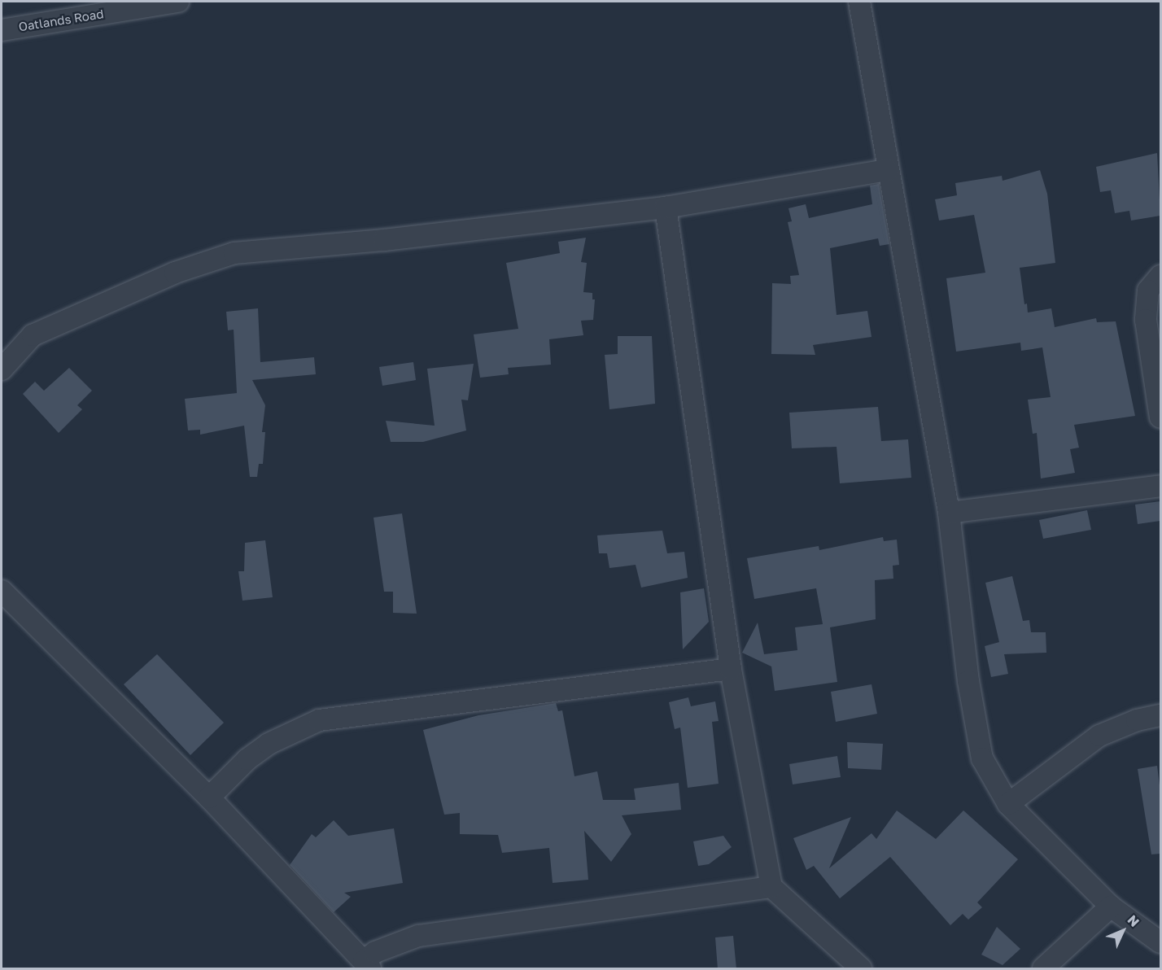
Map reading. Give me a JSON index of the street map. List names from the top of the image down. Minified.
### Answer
{"streets":{"street":["Oatlands Road"]},"north":"top right"}
